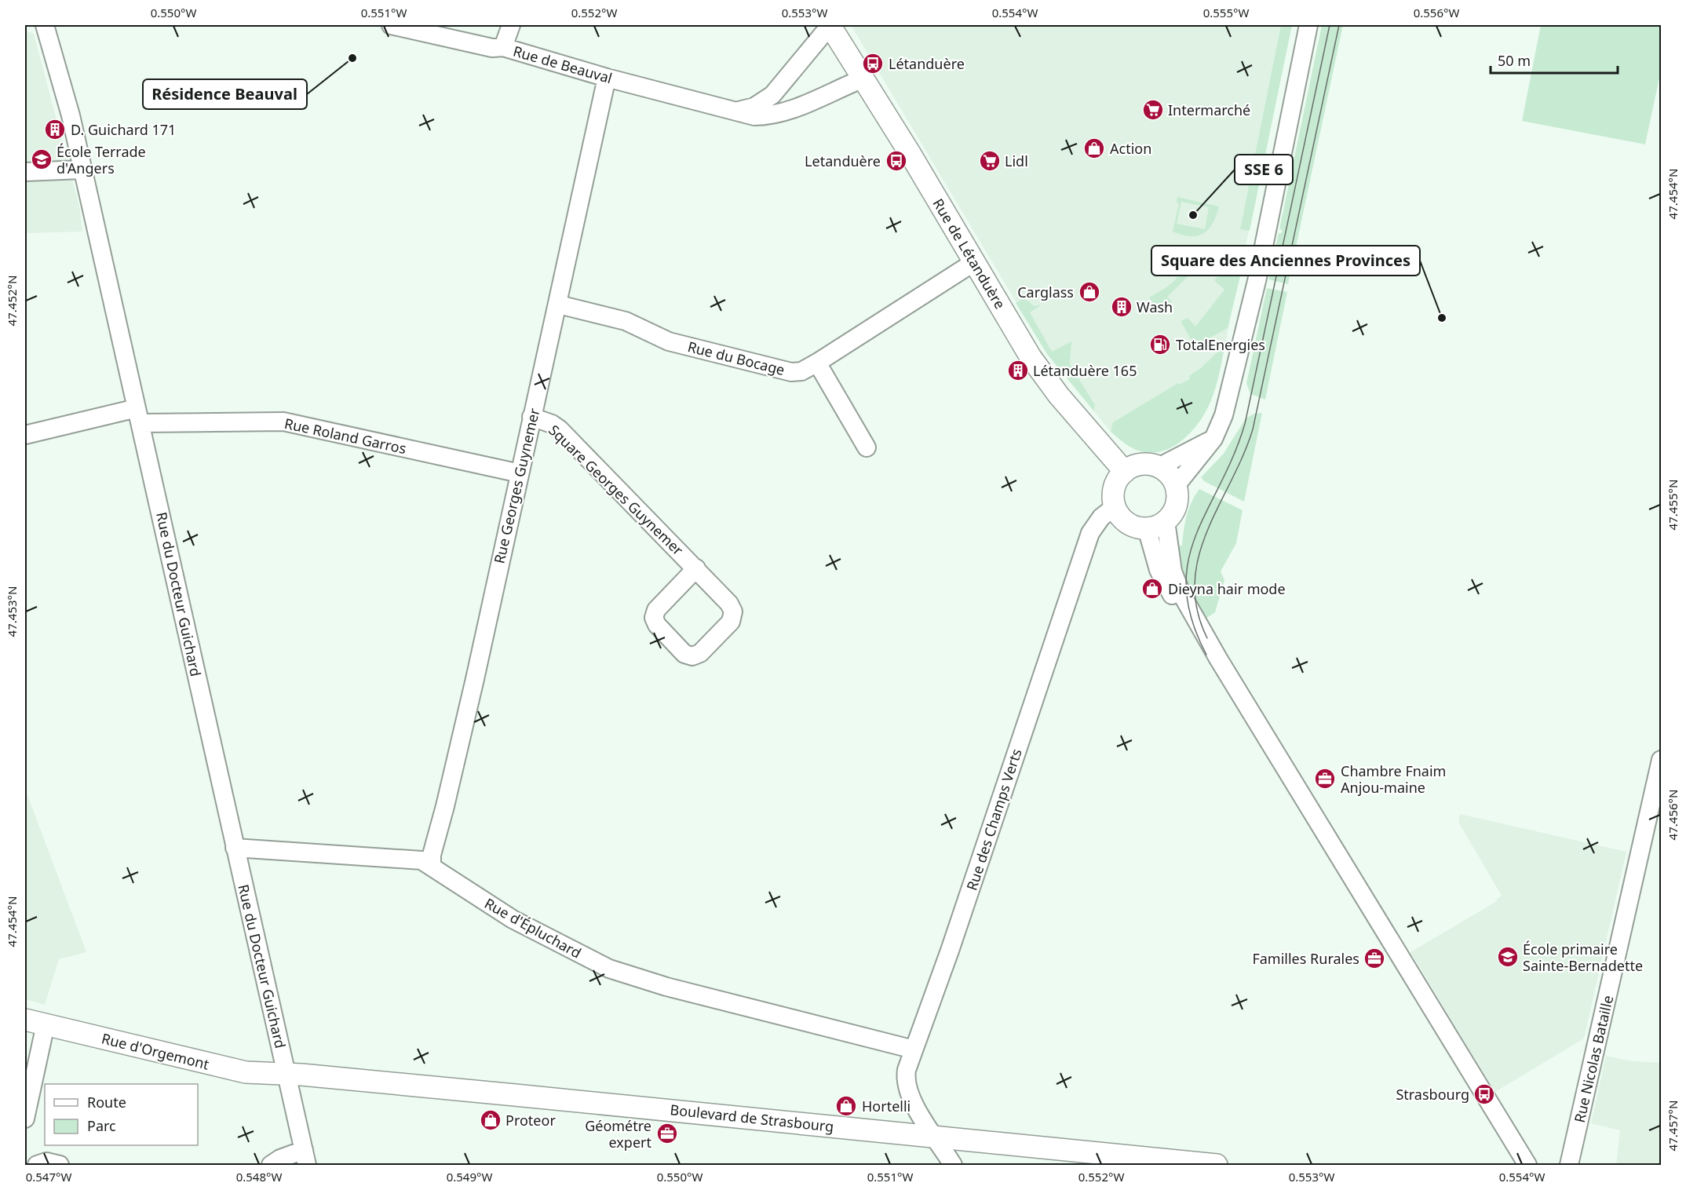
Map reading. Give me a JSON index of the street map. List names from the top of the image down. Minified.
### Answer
{"streets":{"street":["Rue de Beauval","Rue de Létanduère","Rue du Bocage","Rue Roland Garros","Rue Georges Guynemer","Square Georges Guynemer","Rue du Docteur Guichard","Rue des Champs Verts","Rue d'Épluchard","Rue d'Orgemont","Rue Nicolas Bataille","Boulevard de Strasbourg"]},"crossings":[["Rue de Beauval","Rue de Létanduère"],["Rue de Beauval","Rue Georges Guynemer"],["Rue de Létanduère","Rue du Bocage"],["Rue de Létanduère","Rue des Champs Verts"],["Rue du Bocage","Rue Georges Guynemer"],["Rue Roland Garros","Rue Georges Guynemer"],["Rue Roland Garros","Rue du Docteur Guichard"],["Rue Georges Guynemer","Square Georges Guynemer"],["Rue Georges Guynemer","Rue d'Épluchard"],["Rue du Docteur Guichard","Rue d'Épluchard"],["Rue du Docteur Guichard","Rue d'Orgemont"],["Rue du Docteur Guichard","Boulevard de Strasbourg"],["Rue des Champs Verts","Rue d'Épluchard"],["Rue des Champs Verts","Boulevard de Strasbourg"],["Rue d'Orgemont","Boulevard de Strasbourg"]],"places":{"other":["Résidence Beauval","SSE 6","Square des Anciennes Provinces"],"bus stop":["Létanduère","Letanduère","Strasbourg"],"supermarket":["Intermarché","Lidl"],"building":["D. Guichard 171","Wash","Létanduère 165"],"shop":["Action","Carglass","Dieyna hair mode","Hortelli","Proteor"],"school or university":["École Terrade d'Angers","École primaire Sainte-Bernadette"],"fuel station":["TotalEnergies"],"office":["Chambre Fnaim Anjou-maine","Familles Rurales","Géométre expert"]},"legend":["Route","Parc"],"scale_bar":"50 m","coordinates":["0.550°W","0.551°W","0.552°W","0.553°W","0.554°W","0.555°W","0.556°W","47.454°N","47.452°N","47.455°N","47.453°N","47.456°N","47.457°N","0.547°W","0.548°W","0.549°W"]}
